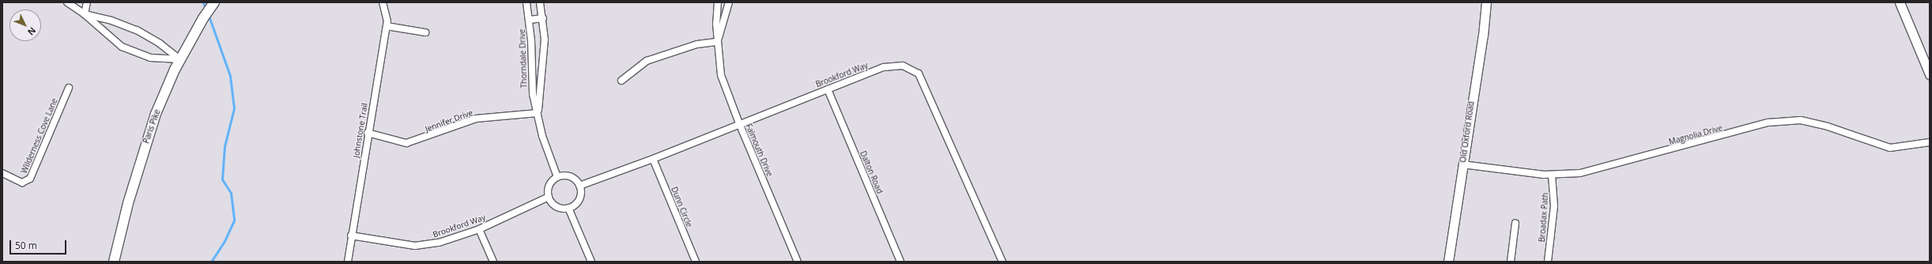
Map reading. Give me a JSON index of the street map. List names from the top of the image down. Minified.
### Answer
{"streets":{"main road":["Paris Pike"],"street":["Thorndale Drive","Brookford Way","Jennifer Drive","Johnstone Trail","Old Oxford Road","Magnolia Drive","Wilderness Cove Lane","Falmouth Drive","Dalton Road","Dunn Circle","Broadax Path"]},"crossings":[["Thorndale Drive","Brookford Way"],["Thorndale Drive","Jennifer Drive"],["Brookford Way","Johnstone Trail"],["Brookford Way","Falmouth Drive"],["Brookford Way","Dalton Road"],["Brookford Way","Dunn Circle"],["Jennifer Drive","Johnstone Trail"],["Old Oxford Road","Magnolia Drive"],["Magnolia Drive","Broadax Path"]],"scale_bar":"50 m","north":"bottom right"}
